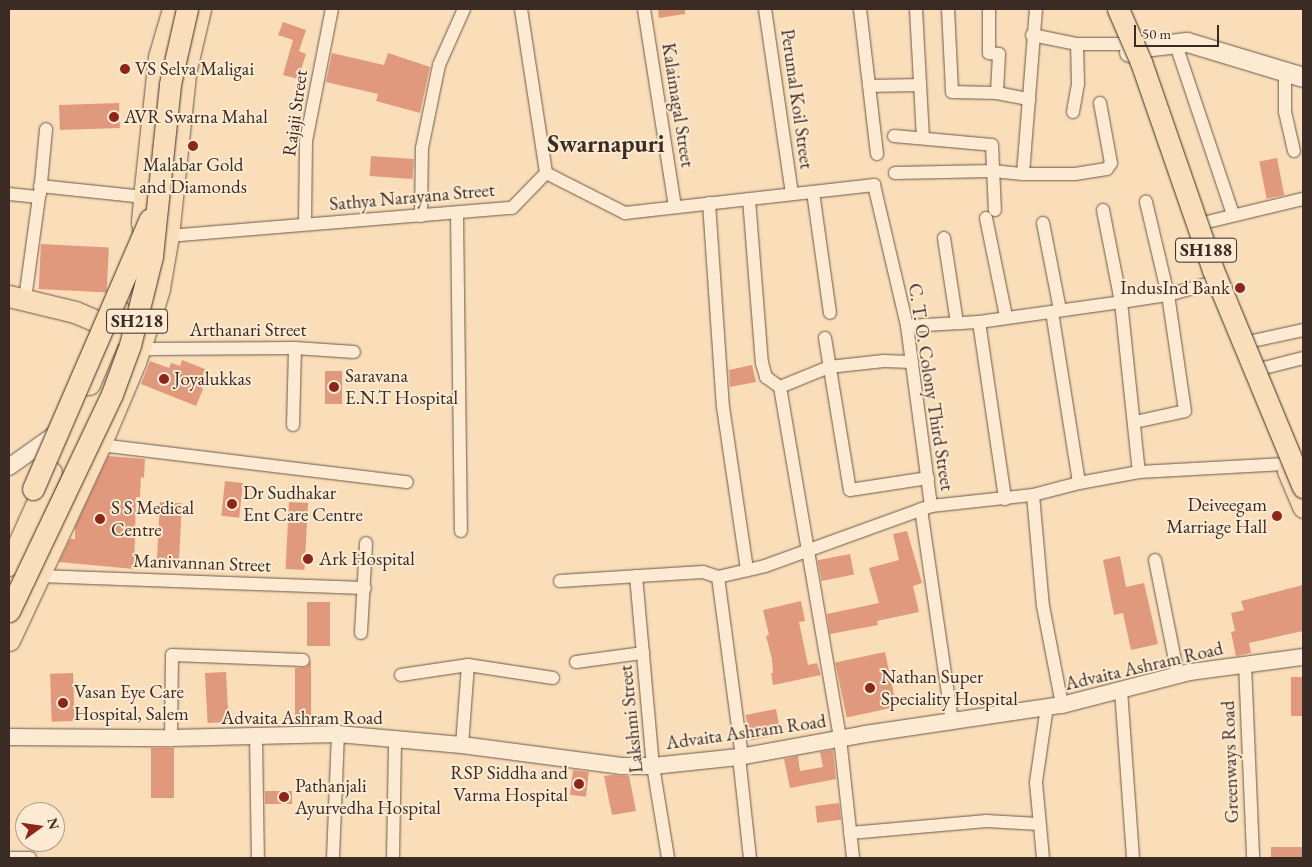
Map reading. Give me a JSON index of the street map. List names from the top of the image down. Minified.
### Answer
{"streets":{"main road":["SH188","SH218"],"street":["Perumal Koil Street","Kalaimagal Street","Rajaji Street","Sathya Narayana Street","Arthanari Street","C. T. O. Colony Third Street","Manivannan Street","Advaita Ashram Road","Lakshmi Street","Greenways Road"]},"crossings":[["Rajaji Street","Sathya Narayana Street"],["C. T. O. Colony Third Street","Advaita Ashram Road"],["Advaita Ashram Road","Lakshmi Street"],["Advaita Ashram Road","Greenways Road"]],"districts":["Swarnapuri"],"places":["VS Selva Maligai","AVR Swarna Mahal","Malabar Gold and Diamonds","IndusInd Bank","Joyalukkas","Saravana E.N.T Hospital","Dr Sudhakar Ent Care Centre","Deiveegam Marriage Hall","S S Medical Centre","Ark Hospital","Nathan Super Speciality Hospital","Vasan Eye Care Hospital, Salem","RSP Siddha and Varma Hospital","Pathanjali Ayurvedha Hospital"],"scale_bar":"50 m","north":"right"}
